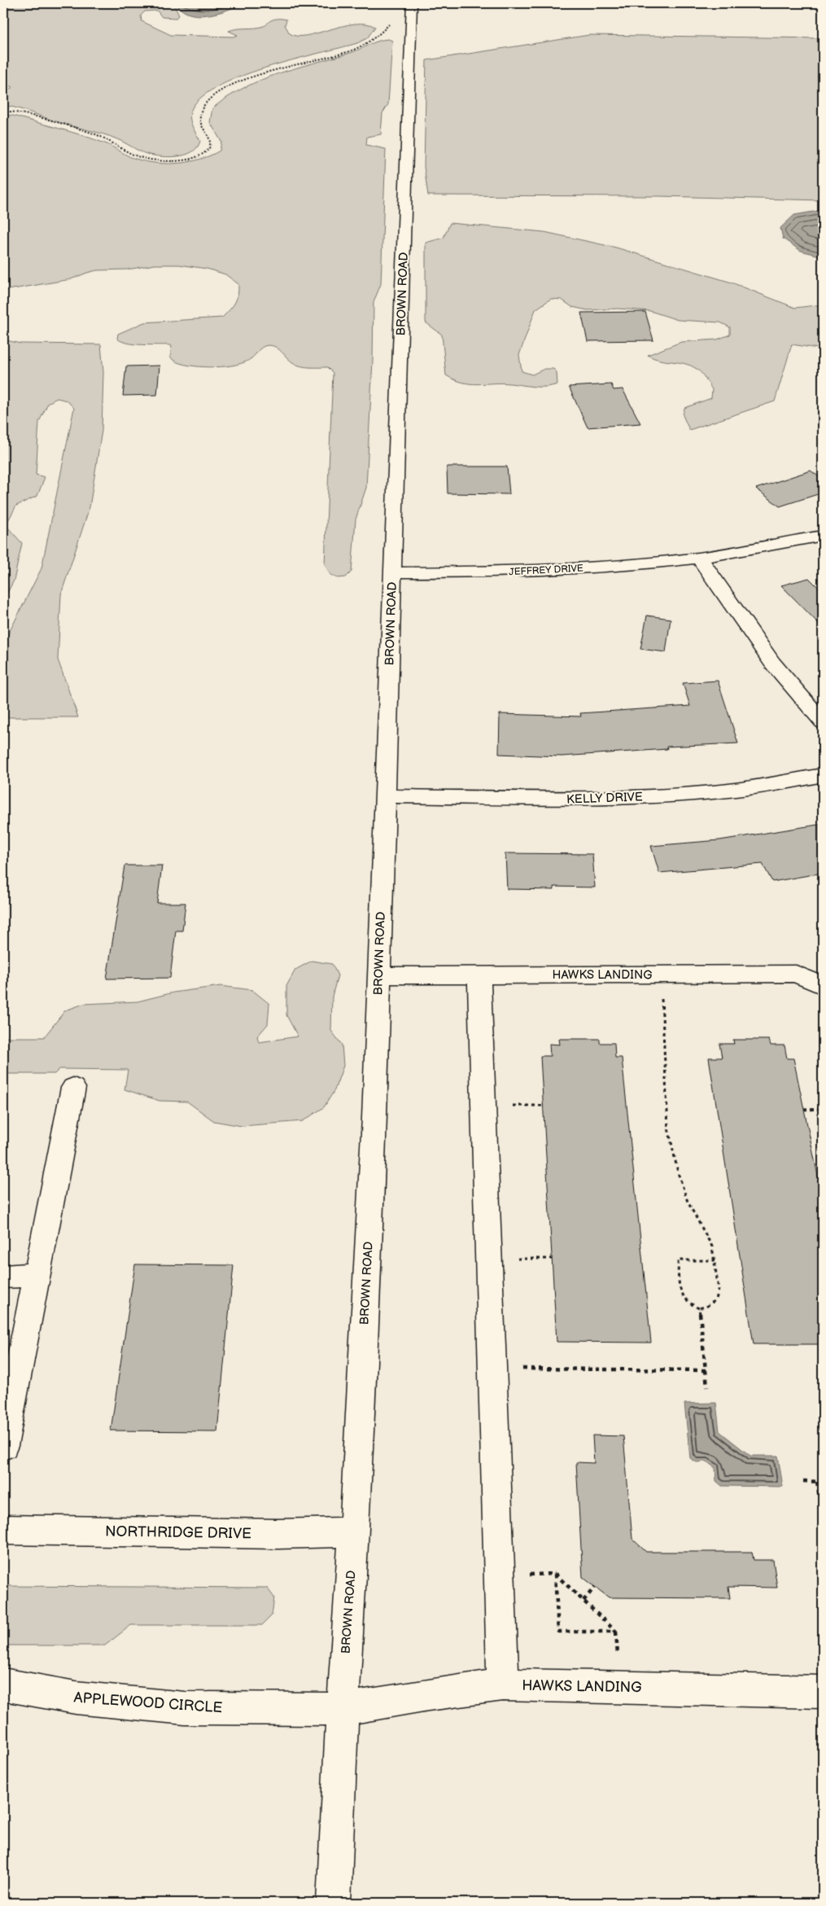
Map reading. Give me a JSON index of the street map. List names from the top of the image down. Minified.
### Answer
{"streets":{"street":["BROWN ROAD","JEFFREY DRIVE","KELLY DRIVE","HAWKS LANDING","NORTHRIDGE DRIVE","APPLEWOOD CIRCLE"]},"crossings":[["BROWN ROAD","JEFFREY DRIVE"],["BROWN ROAD","KELLY DRIVE"],["BROWN ROAD","HAWKS LANDING"],["BROWN ROAD","NORTHRIDGE DRIVE"],["BROWN ROAD","APPLEWOOD CIRCLE"],["HAWKS LANDING","APPLEWOOD CIRCLE"]]}
